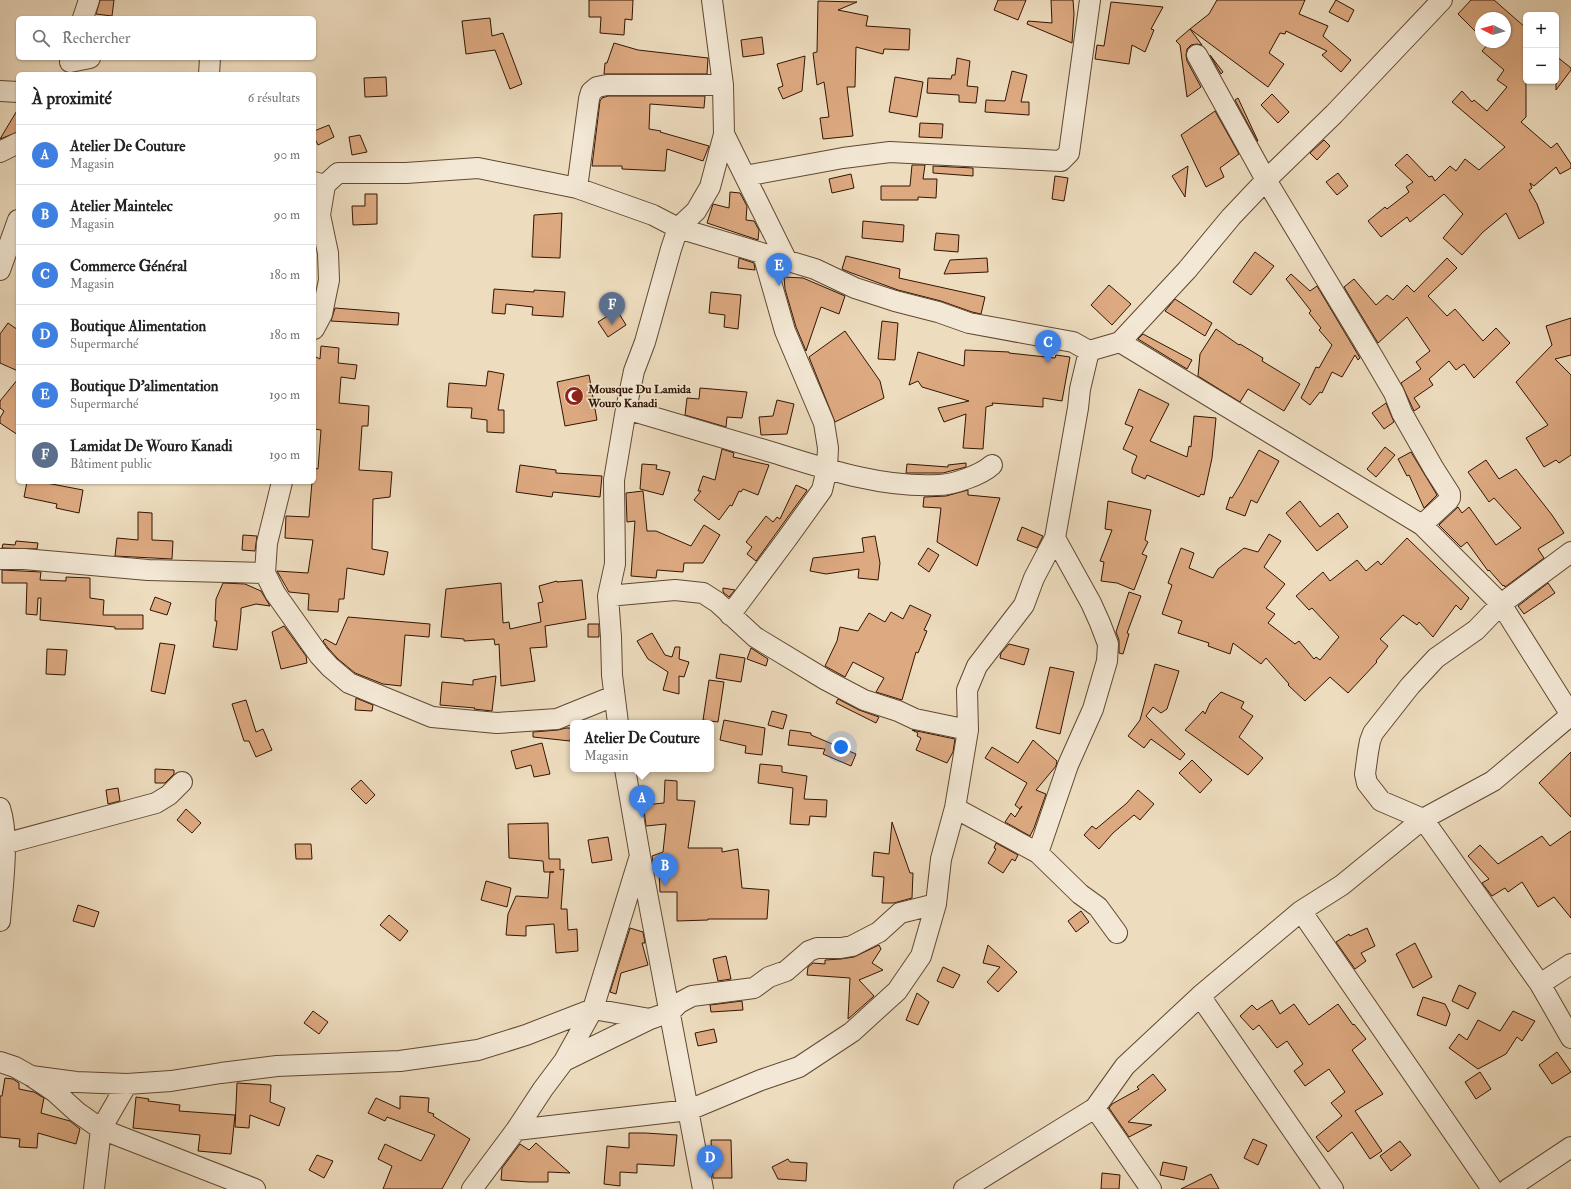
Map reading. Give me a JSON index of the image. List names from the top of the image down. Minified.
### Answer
{"places":{"mosque":["Mousque Du Lamida Wouro Kanadi"]},"north":"left","page":{"map_buttons":["+","−"],"search":"Rechercher","heading":["À proximité","6 résultats"],"list":[{"mark":"A","name":"Atelier De Couture","note":"Magasin","value":"90 m"},{"mark":"B","name":"Atelier Maintelec","note":"Magasin","value":"90 m"},{"mark":"C","name":"Commerce Général","note":"Magasin","value":"180 m"},{"mark":"D","name":"Boutique Alimentation","note":"Supermarché","value":"180 m"},{"mark":"E","name":"Boutique D'alimentation","note":"Supermarché","value":"190 m"},{"mark":"F","name":"Lamidat De Wouro Kanadi","note":"Bâtiment public","value":"190 m"}],"pins":["E","F","C","A","B","D"],"popup":["Atelier De Couture","Magasin"]}}
